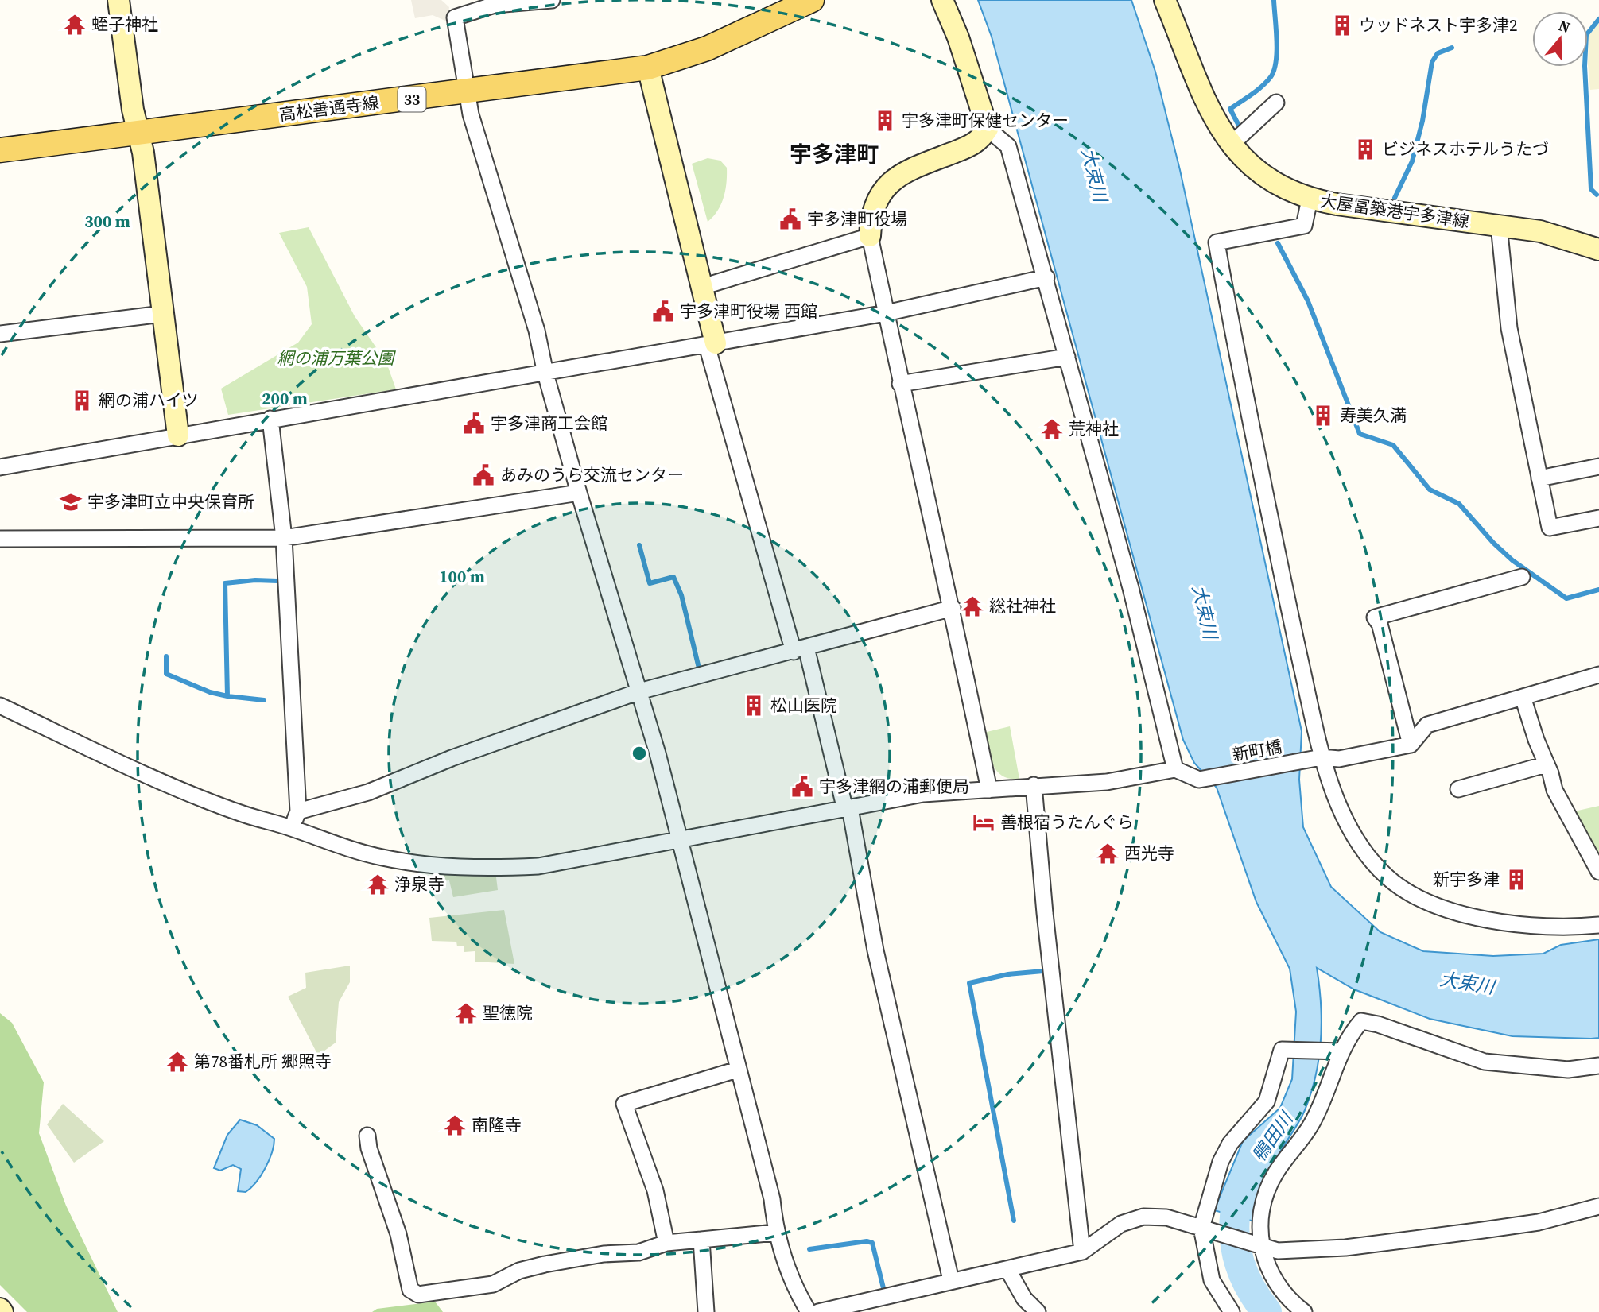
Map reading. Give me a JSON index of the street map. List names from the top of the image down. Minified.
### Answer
{"streets":{"main road":["33","高松善通寺線"],"street":["大屋冨築港宇多津線","新町橋"]},"districts":["宇多津町"],"water":["大束川","鴨田川"],"parks":["網の浦万葉公園"],"places":{"temple":["蛭子神社","荒神社","総社神社","西光寺","浄泉寺","聖徳院","第78番札所 郷照寺","南隆寺"],"building":["ウッドネスト宇多津2","宇多津町保健センター","ビジネスホテルうたづ","網の浦ハイツ","寿美久満","松山医院","新宇多津"],"public building":["宇多津町役場","宇多津町役場 西館","宇多津商工会館","あみのうら交流センター","宇多津網の浦郵便局"],"school or university":["宇多津町立中央保育所"],"hotel":["善根宿うたんぐら"]},"north":"top","rings":["300 m","200 m","100 m"]}
